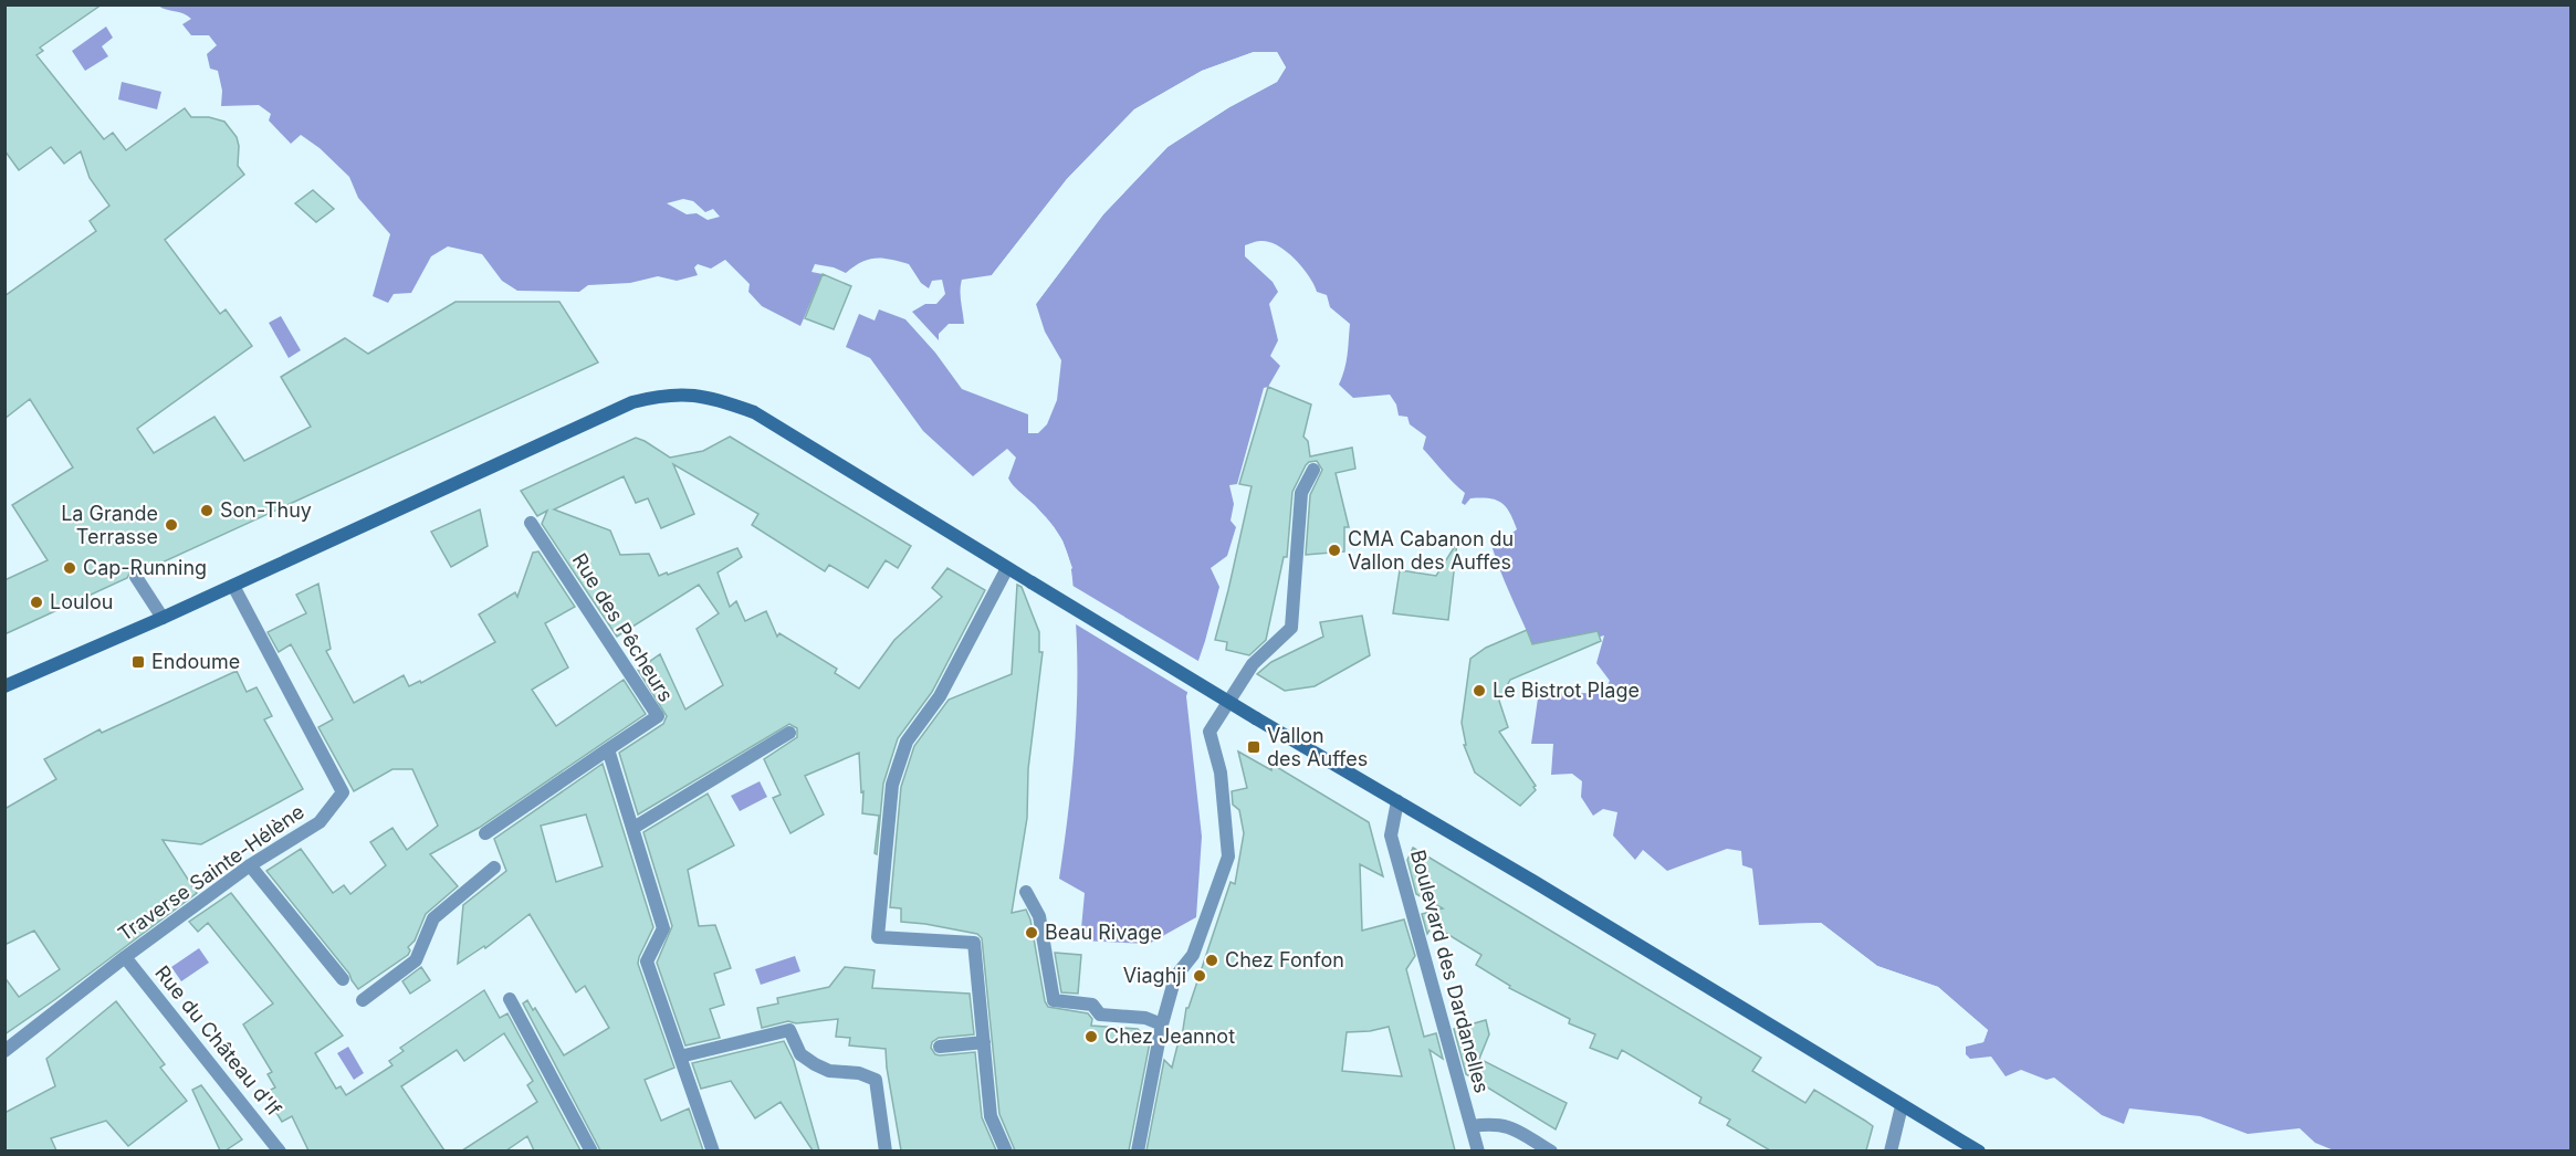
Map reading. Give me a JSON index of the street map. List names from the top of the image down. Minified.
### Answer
{"streets":{"street":["Rue des Pêcheurs","Traverse Sainte-Hélène","Boulevard des Dardanelles","Rue du Château d'If"]},"crossings":[["Traverse Sainte-Hélène","Rue du Château d'If"]],"places":{"other":["Son-Thuy","La Grande Terrasse","CMA Cabanon du Vallon des Auffes","Cap-Running","Loulou","Le Bistrot Plage","Beau Rivage","Chez Fonfon","Viaghji","Chez Jeannot"],"transit":["Endoume","Vallon des Auffes"]}}
